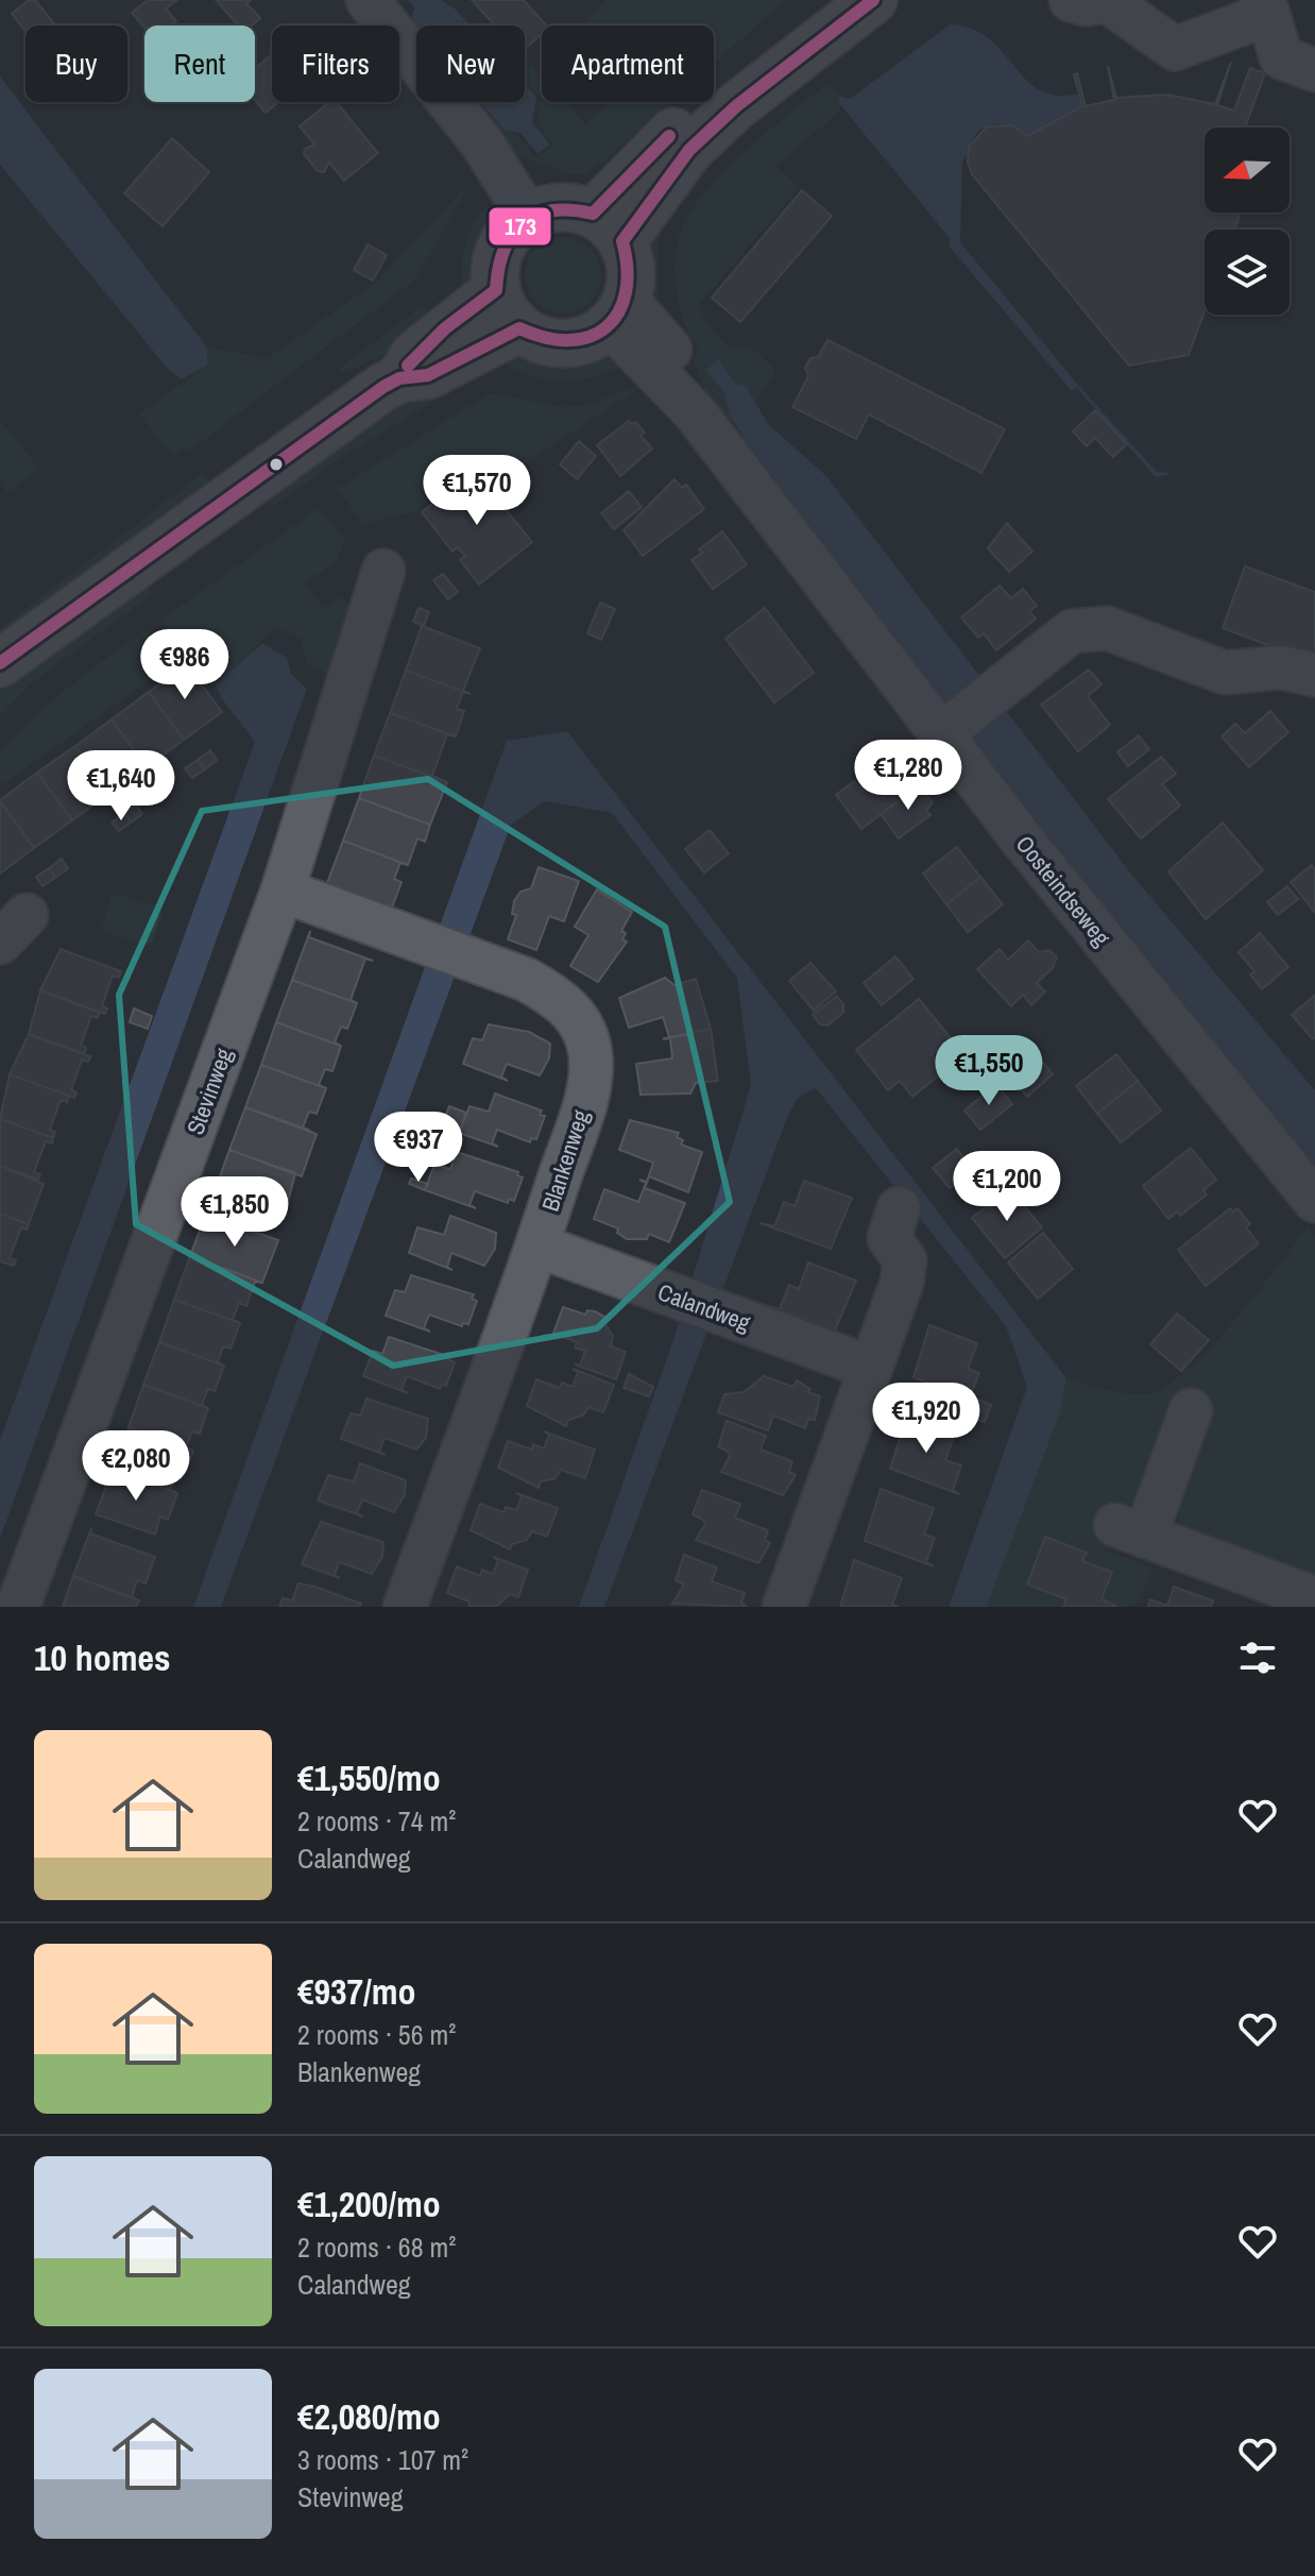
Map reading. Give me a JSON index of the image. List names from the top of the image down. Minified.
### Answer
{"streets":{"street":["Oosteindseweg","Stevinweg","Blankenweg","Calandweg"]},"crossings":[["Stevinweg","Blankenweg"],["Blankenweg","Calandweg"]],"lines":["transit line 173"],"north":"left","page":{"chip":["Buy","Rent","Filters","New","Apartment"],"price":["€1,570","€986","€1,280","€1,640","€1,550","€937","€1,200","€1,850","€1,920","€2,080"],"heading":"10 homes","list":[{"name":"€1,550/mo","note":"2 rooms · 74 m² · Calandweg"},{"name":"€937/mo","note":"2 rooms · 56 m² · Blankenweg"},{"name":"€1,200/mo","note":"2 rooms · 68 m² · Calandweg"},{"name":"€2,080/mo","note":"3 rooms · 107 m² · Stevinweg"}]}}
